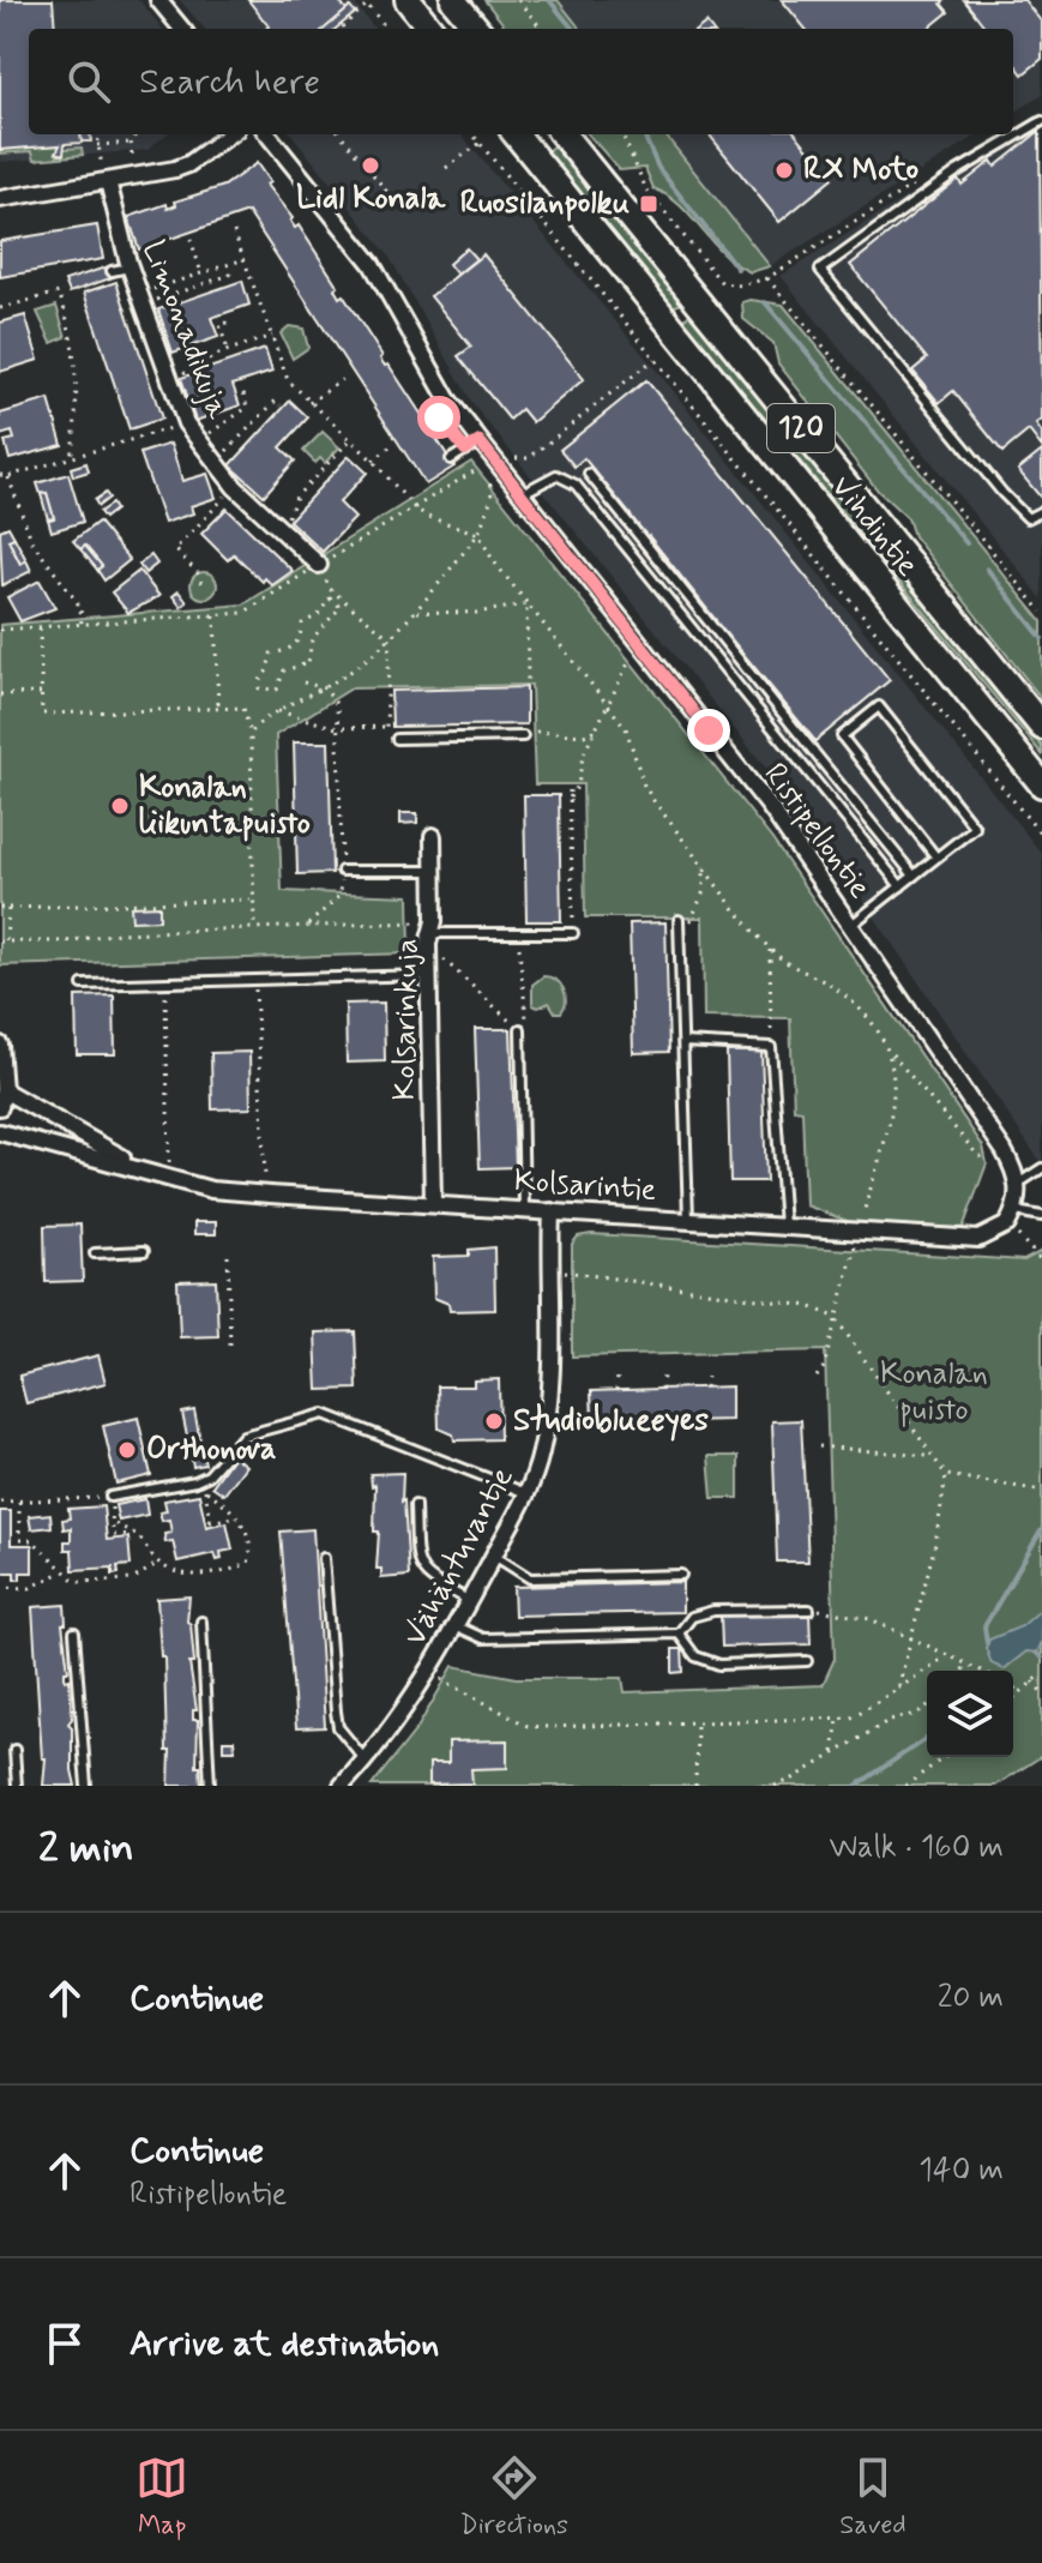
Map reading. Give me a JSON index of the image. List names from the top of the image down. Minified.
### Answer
{"streets":{"main road":["120","Vihdintie"],"street":["Limonadikuja","Ristipellontie","Kolsarinkuja","Kolsarintie","Vähäntuvantie"]},"crossings":[["Kolsarinkuja","Kolsarintie"],["Kolsarintie","Vähäntuvantie"]],"parks":["Konalan puisto"],"places":{"other":["Lidl Konala","RX Moto","Konalan liikuntapuisto","Studioblueeyes","Orthonova"],"transit":["Ruosilanpolku"]},"page":{"search":"Search here","heading":["2 min","Walk · 160 m"],"list":[["Continue","20 m"],["Continue","Ristipellontie","140 m"],"Arrive at destination"],"nav":["Map","Directions","Saved"]}}
